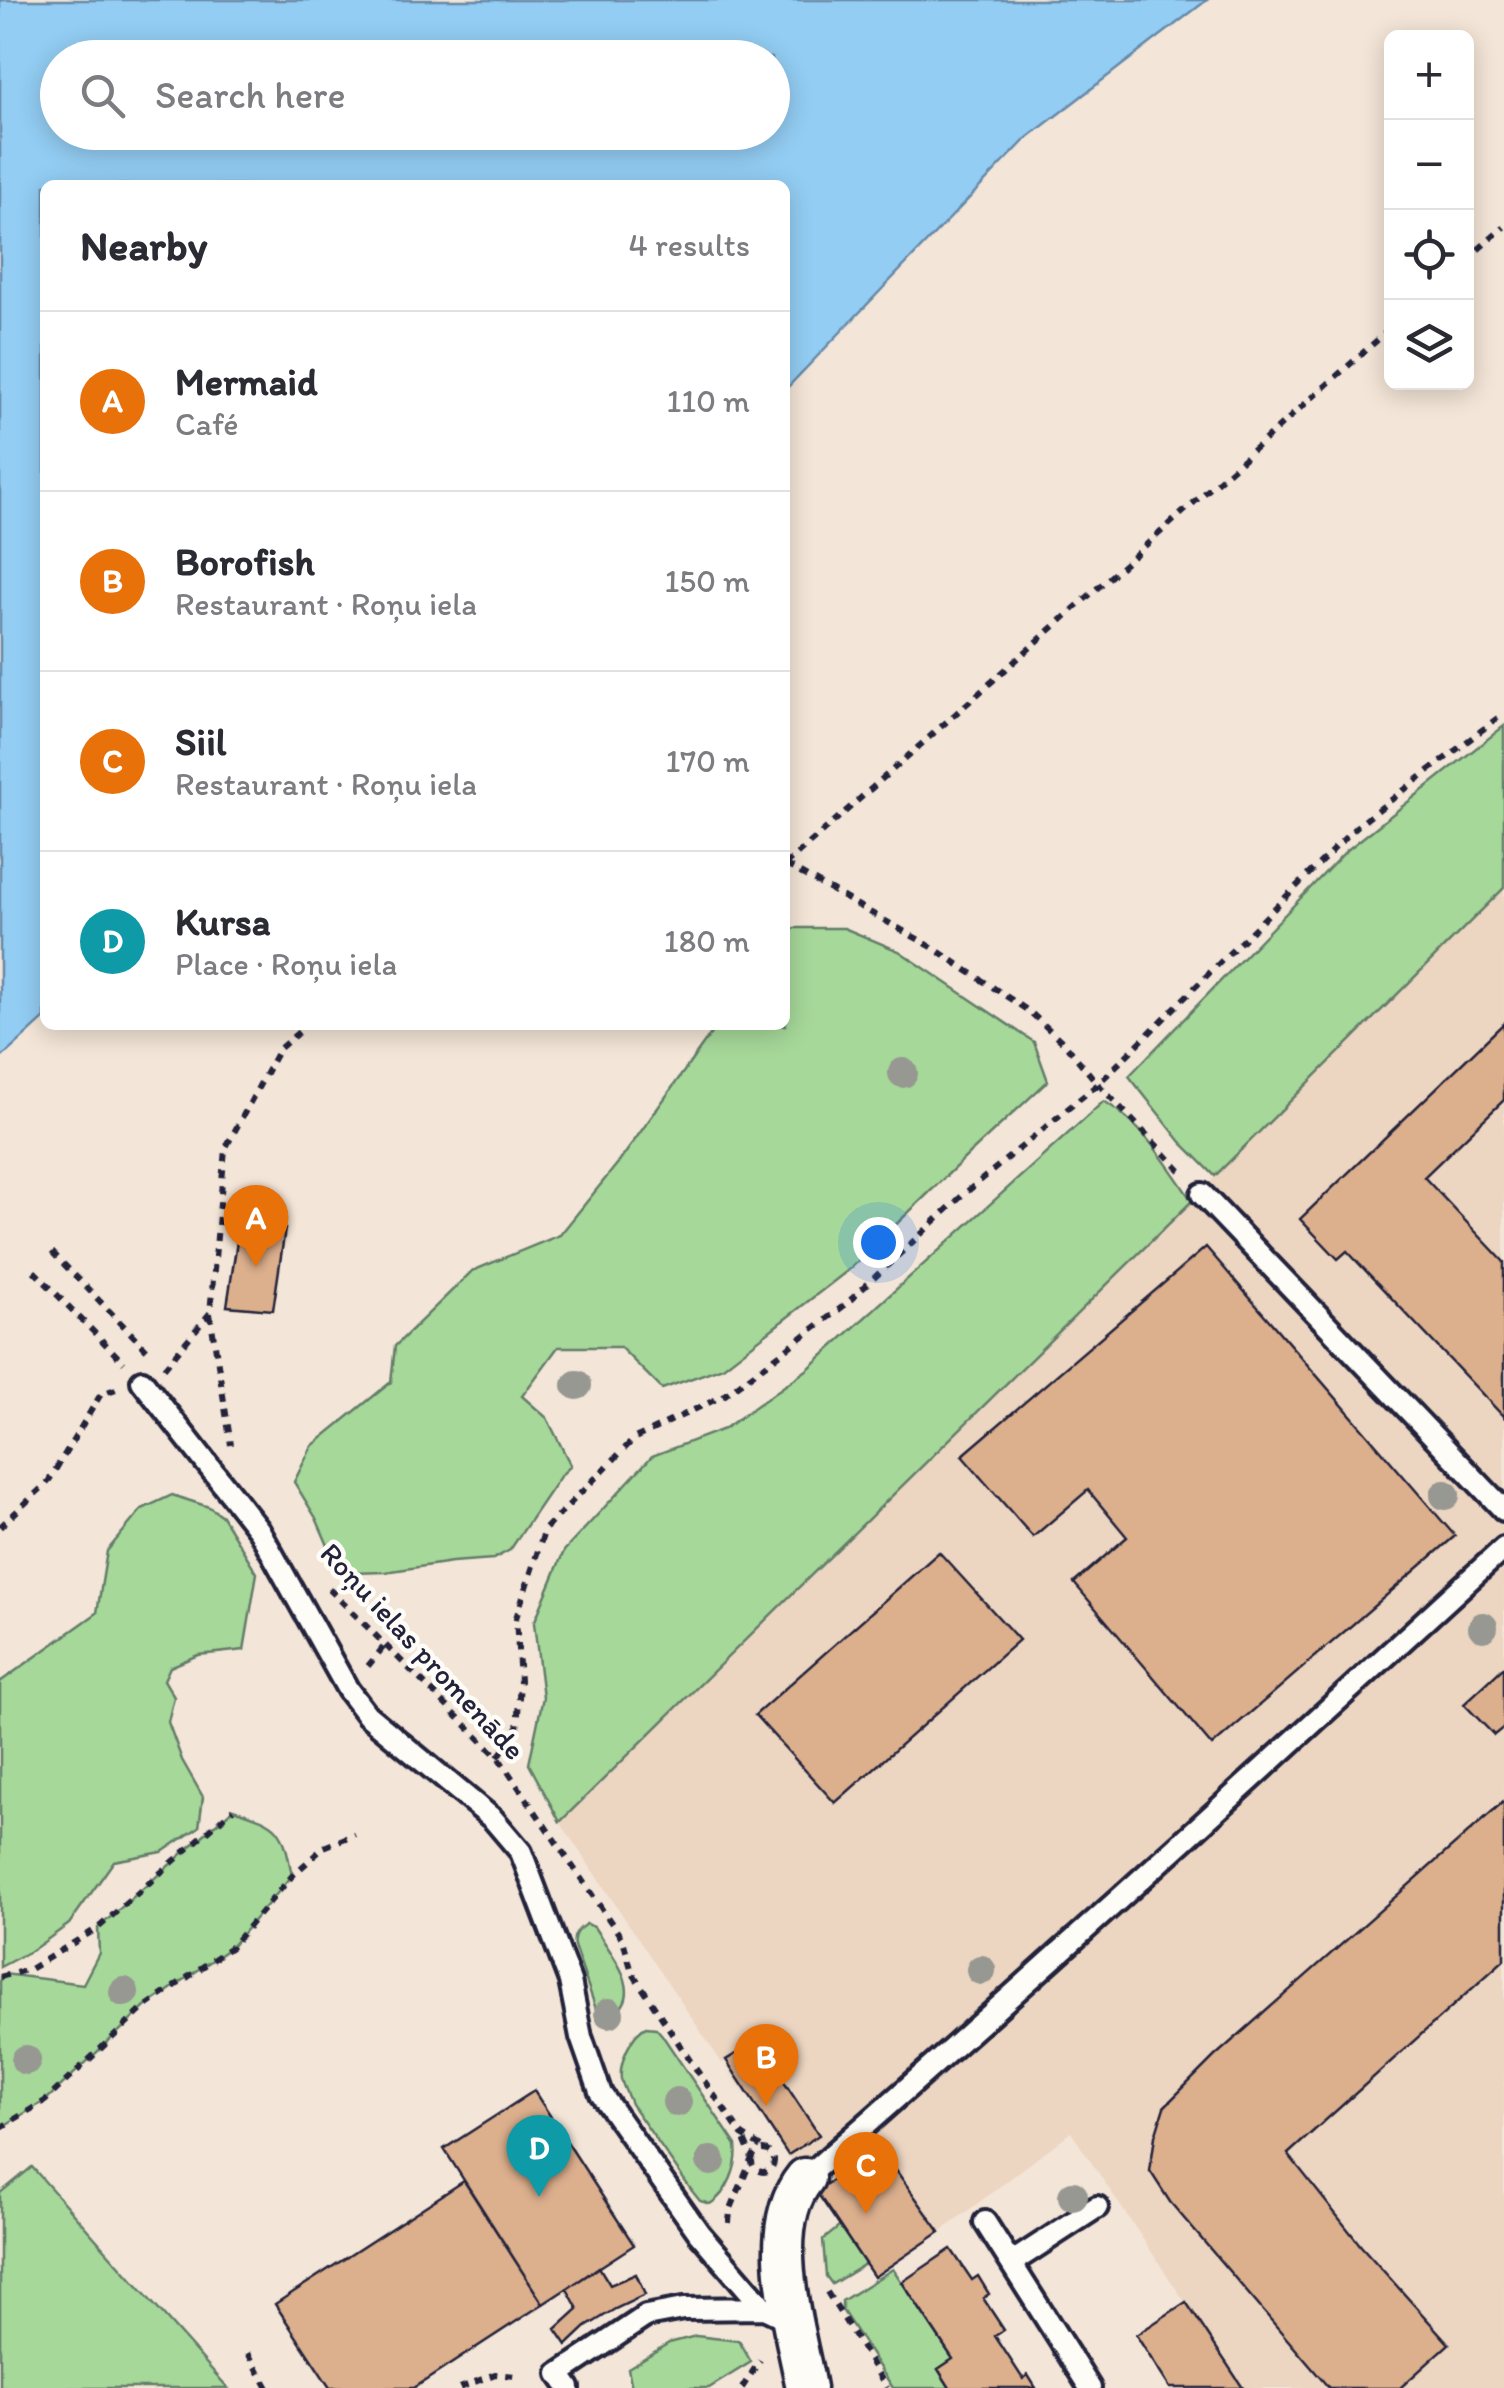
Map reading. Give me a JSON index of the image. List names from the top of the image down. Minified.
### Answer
{"streets":{"path":["Roņu ielas promenāde"]},"page":{"map_buttons":["+","−"],"search":"Search here","heading":["Nearby","4 results"],"list":[{"mark":"A","name":"Mermaid","note":"Café","value":"110 m"},{"mark":"B","name":"Borofish","note":"Restaurant · Roņu iela","value":"150 m"},{"mark":"C","name":"Siil","note":"Restaurant · Roņu iela","value":"170 m"},{"mark":"D","name":"Kursa","note":"Place · Roņu iela","value":"180 m"}],"pins":["A","B","D","C"]}}
